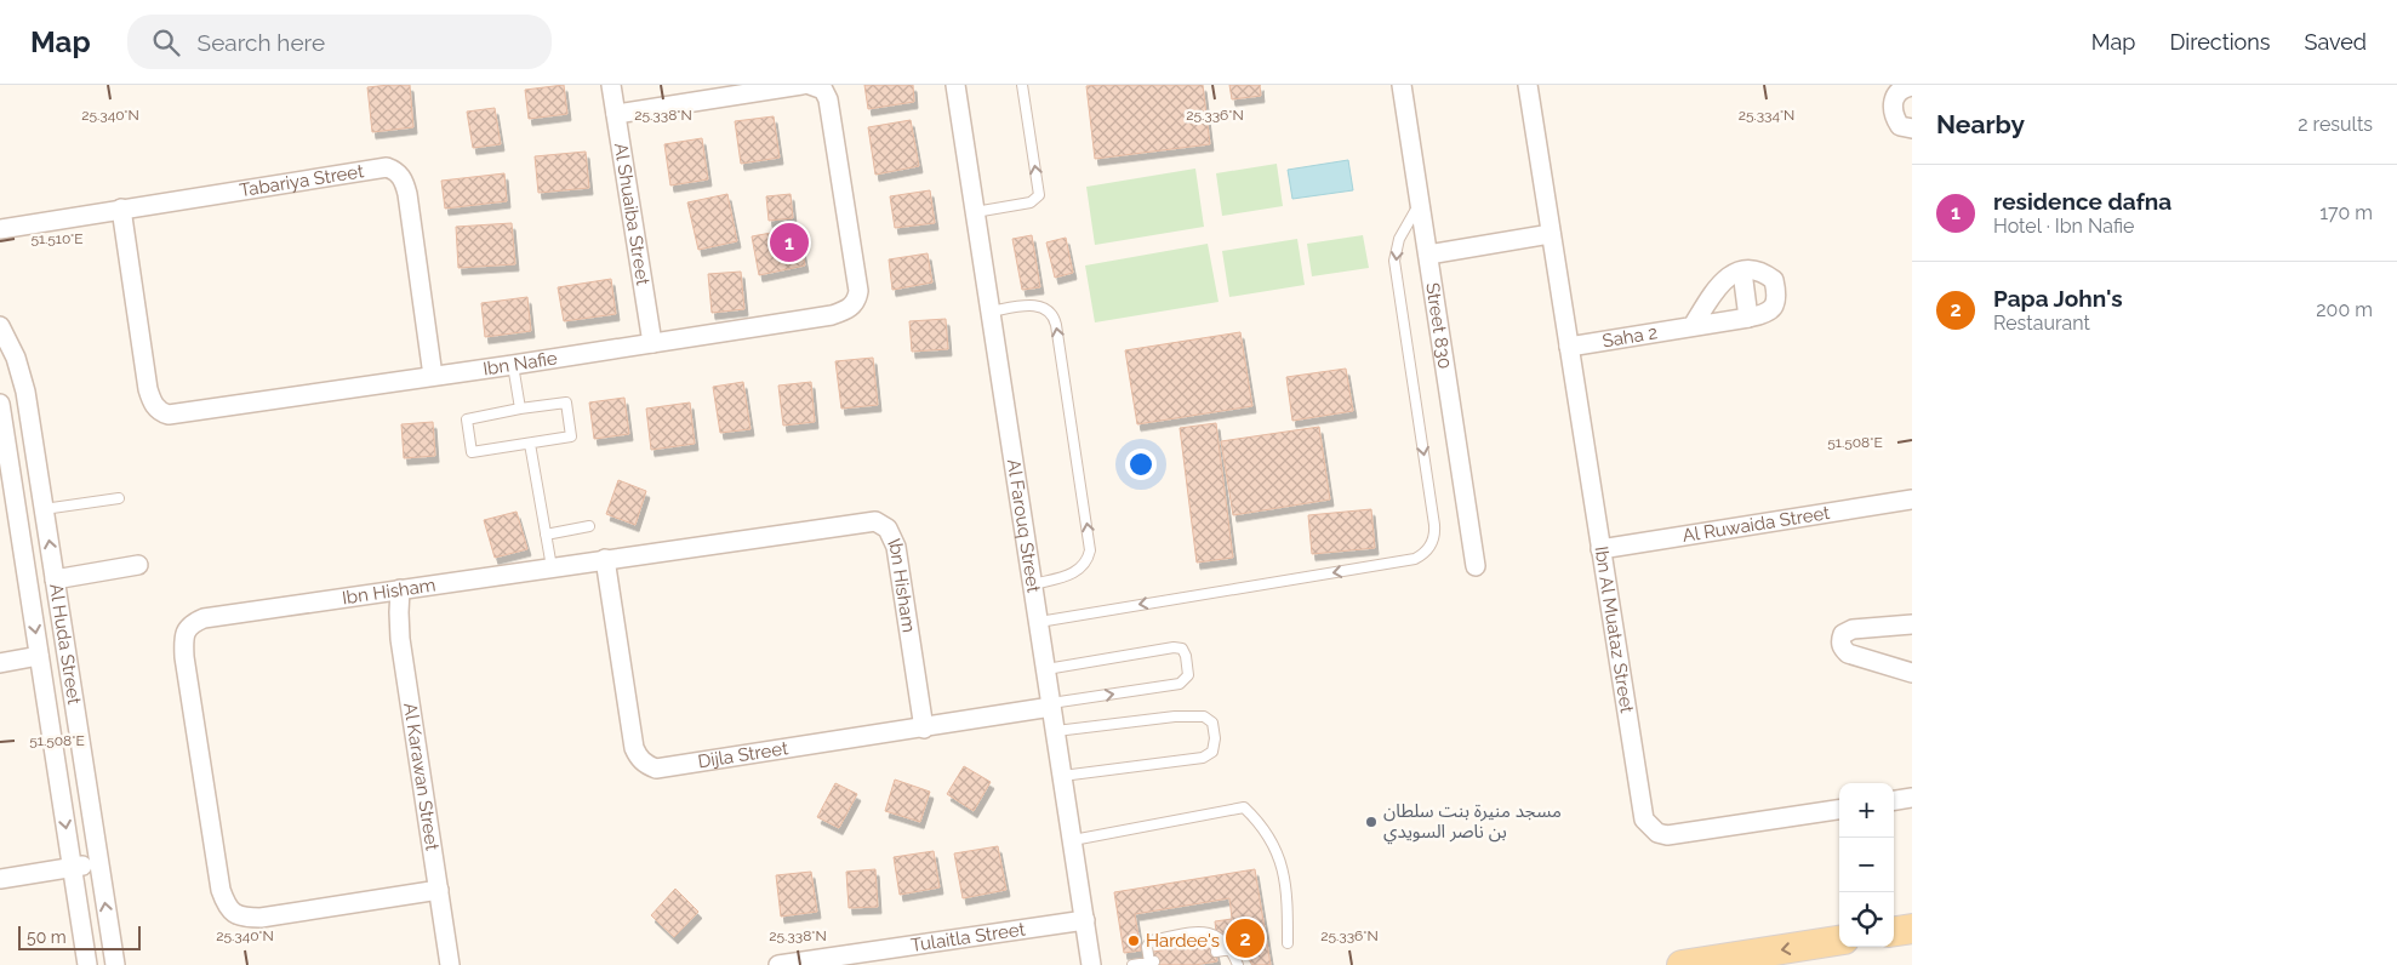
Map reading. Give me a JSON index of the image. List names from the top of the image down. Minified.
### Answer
{"streets":{"street":["Tabariya Street","Al Shuaiba Street","Street 830","Saha 2","Ibn Nafie","Al Farouq Street","Al Ruwaida Street","Ibn Hisham","Ibn Al Muataz Street","Al Huda Street","Dijla Street","Al Karawan Street","Tulaitla Street"]},"crossings":[["Tabariya Street","Ibn Nafie"],["Al Shuaiba Street","Ibn Nafie"],["Saha 2","Ibn Al Muataz Street"],["Al Farouq Street","Dijla Street"],["Al Farouq Street","Tulaitla Street"],["Al Ruwaida Street","Ibn Al Muataz Street"],["Ibn Hisham","Dijla Street"],["Ibn Hisham","Al Karawan Street"]],"places":["مسجد منيرة بنت سلطان بن ناصر السويدي","Hardee's"],"scale_bar":"50 m","page":{"header":"Map","search":"Search here","nav":["Map","Directions","Saved"],"heading":["Nearby","2 results"],"list":[{"mark":"1","name":"residence dafna","note":"Hotel · Ibn Nafie","value":"170 m"},{"mark":"2","name":"Papa John's","note":"Restaurant","value":"200 m"}],"pins":["1","2"],"map_buttons":["+","−"],"scale":"50 m"},"coordinates":["25.340°N","25.338°N","25.336°N","25.334°N","51.510°E","51.508°E"]}
